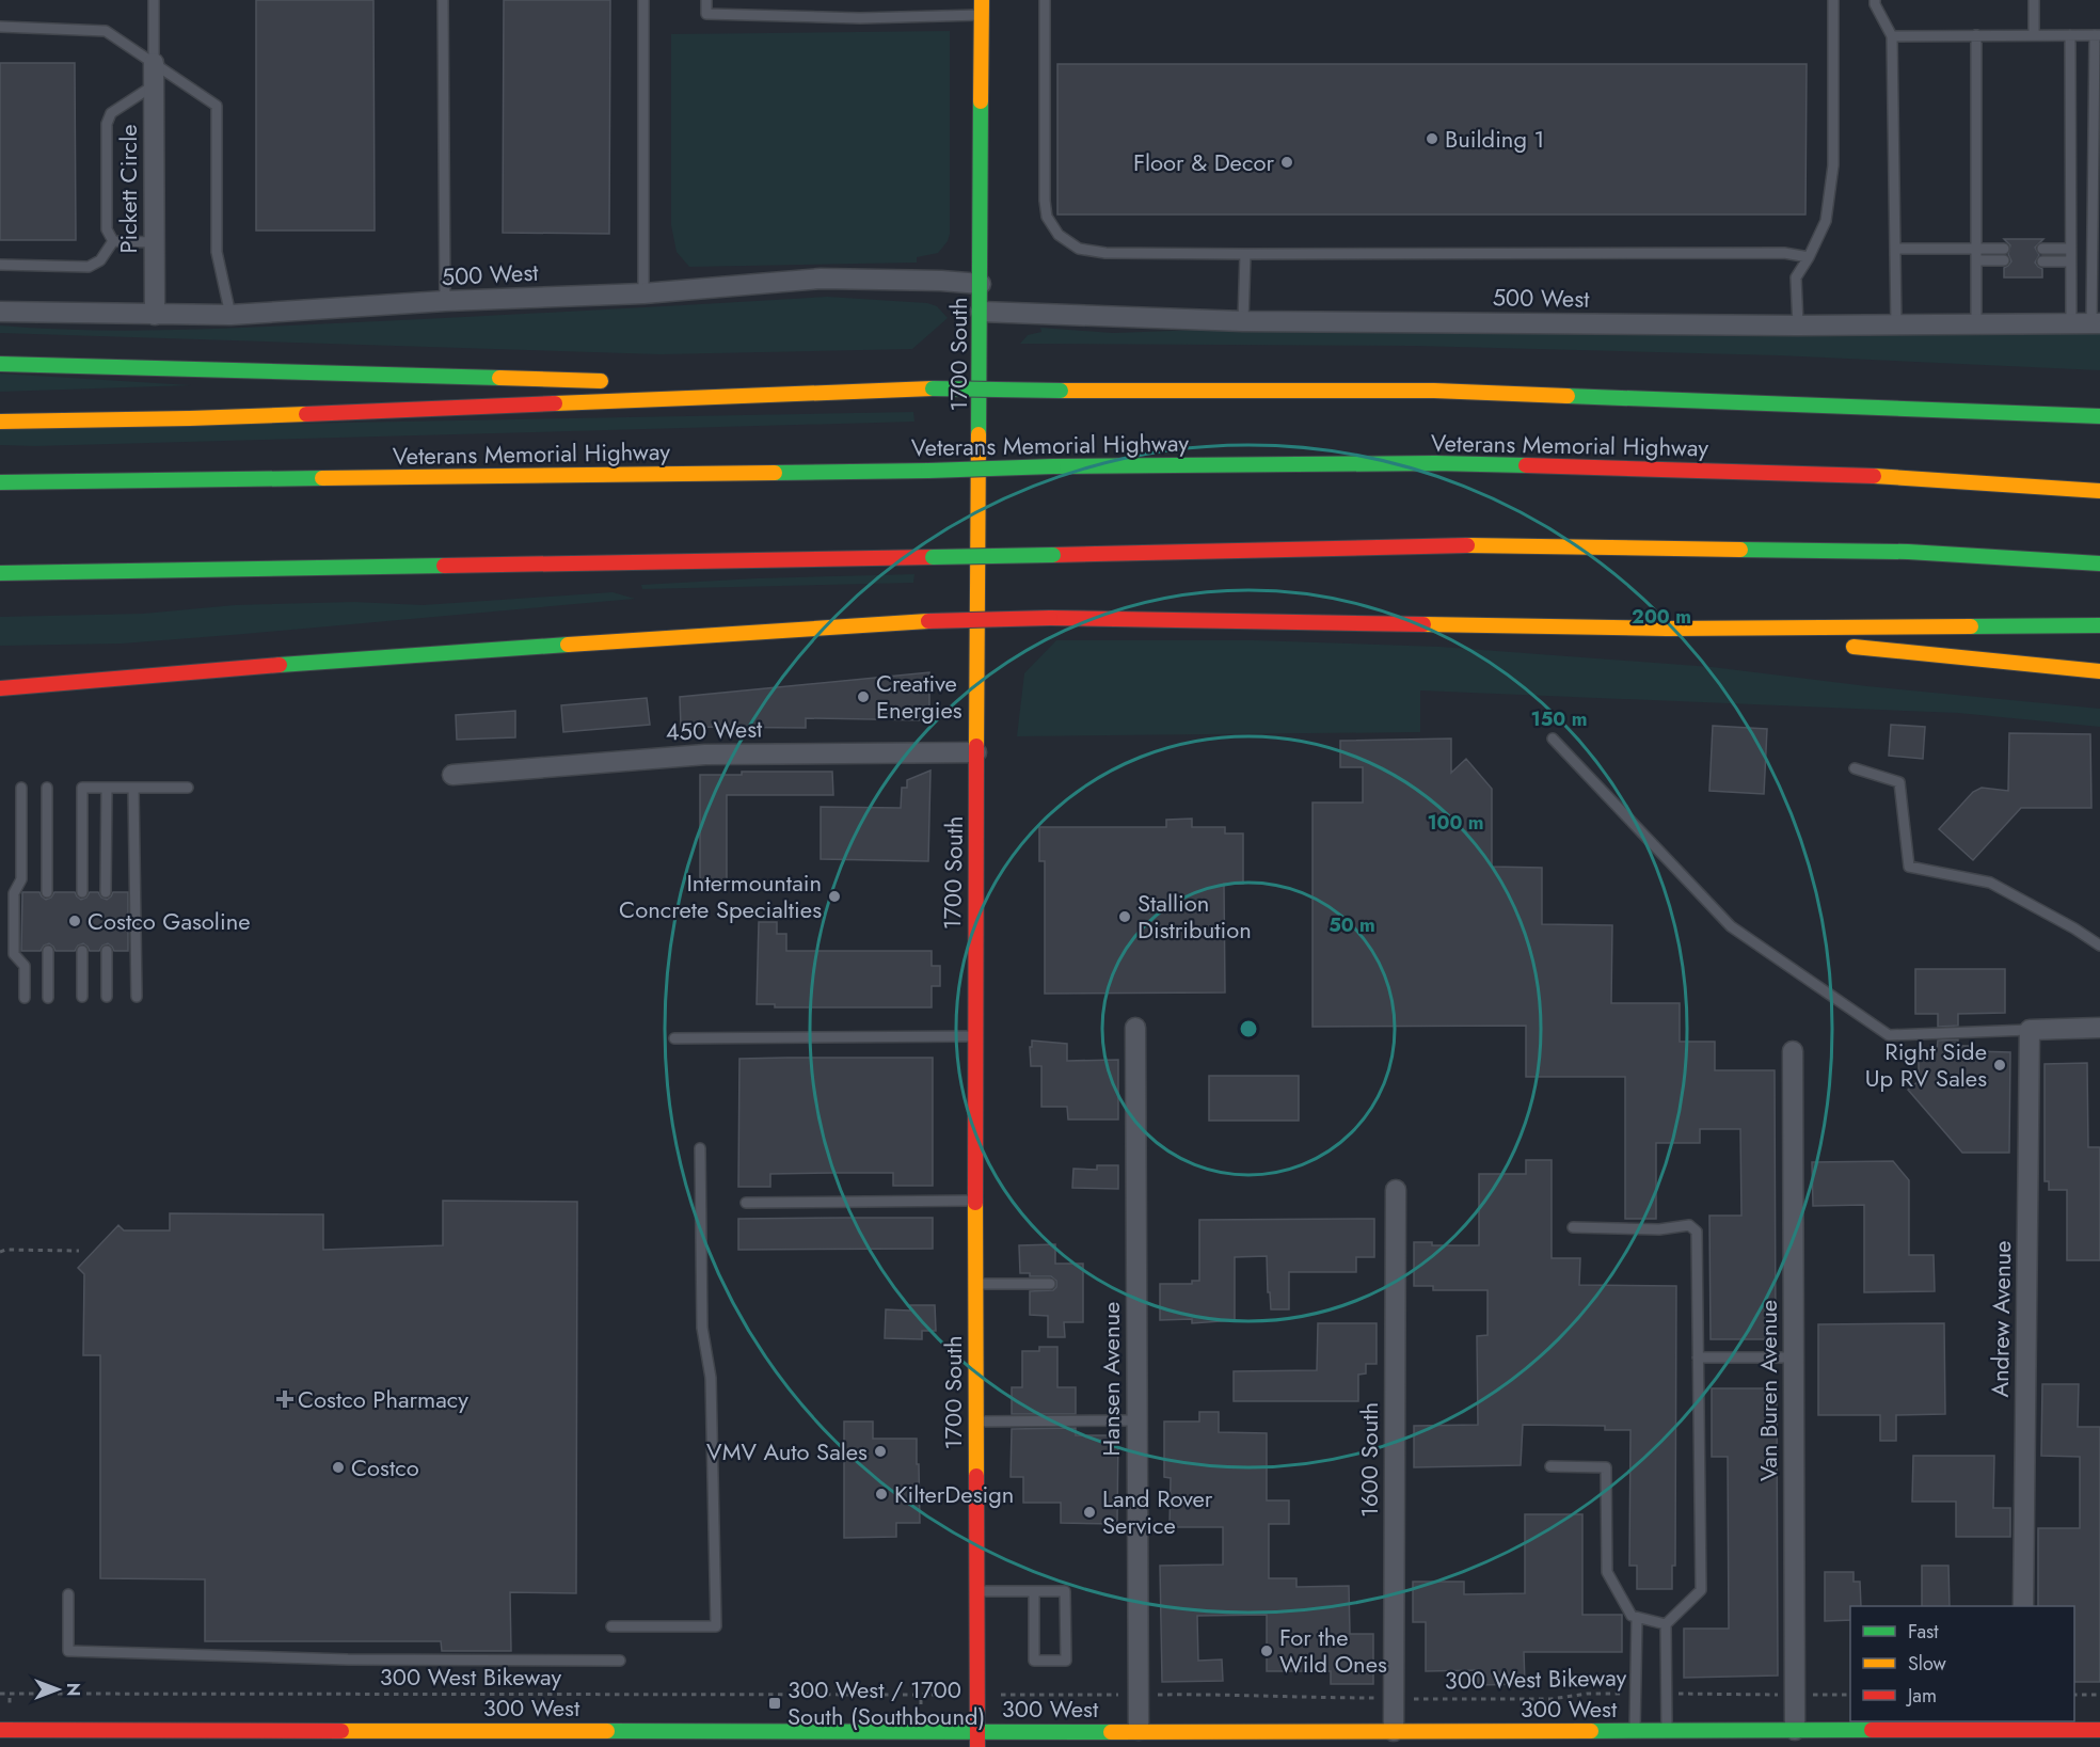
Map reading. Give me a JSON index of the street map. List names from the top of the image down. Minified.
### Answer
{"streets":{"main road":["1700 South","Veterans Memorial Highway","300 West"],"street":["Pickett Circle","500 West","450 West","Andrew Avenue","Hansen Avenue","Van Buren Avenue","1600 South"],"path":["300 West Bikeway"]},"crossings":[["Pickett Circle","500 West"],["500 West","1700 South"],["1700 South","450 West"],["1700 South","300 West"],["Hansen Avenue","300 West"],["Van Buren Avenue","300 West"],["1600 South","300 West"]],"places":{"other":["Building 1","Floor & Decor","Creative Energies","Intermountain Concrete Specialties","Stallion Distribution","Costco Gasoline","Right Side Up RV Sales","VMV Auto Sales","Costco","KilterDesign","Land Rover Service","For the Wild Ones"],"health":["Costco Pharmacy"],"transit":["300 West / 1700 South (Southbound)"]},"legend":["Fast","Slow","Jam"],"north":"right","rings":["200 m","150 m","100 m","50 m"]}
